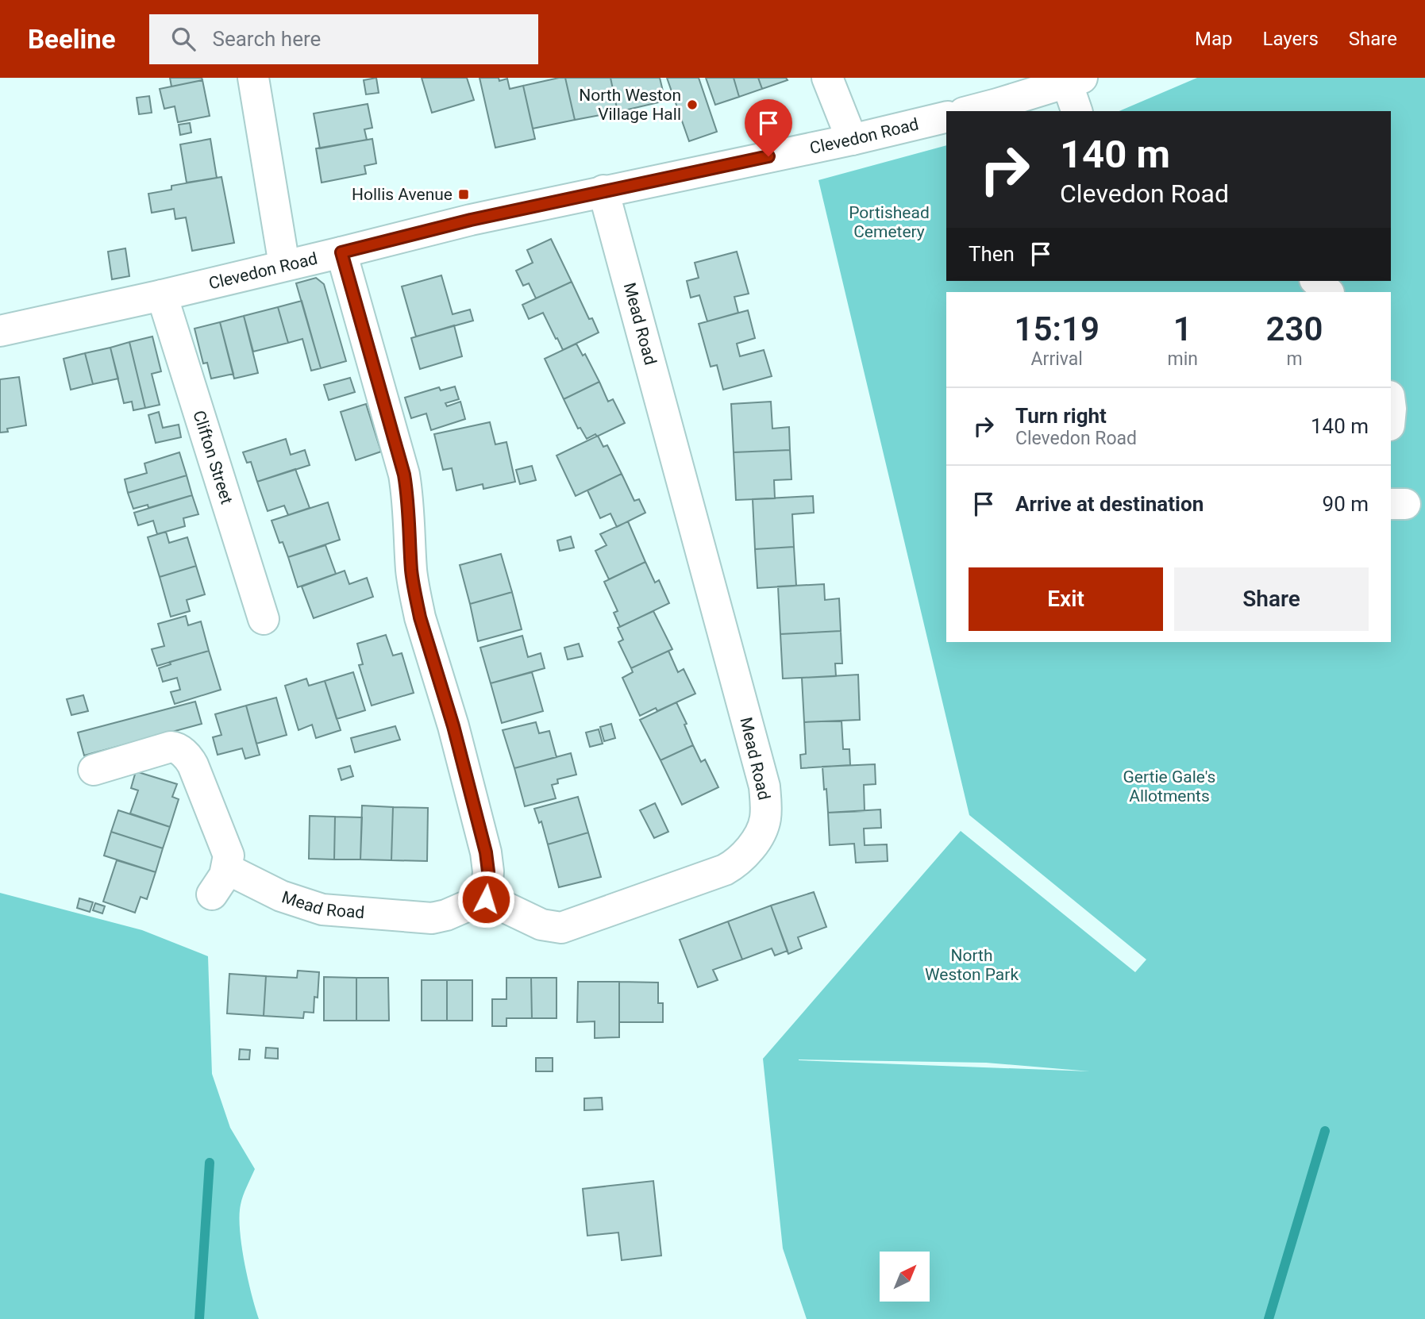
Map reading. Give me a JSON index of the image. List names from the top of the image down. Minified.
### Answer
{"streets":{"street":["Clevedon Road","Mead Road","Clifton Street"]},"crossings":[["Clevedon Road","Mead Road"],["Clevedon Road","Clifton Street"]],"parks":["Portishead Cemetery","Gertie Gale's Allotments","North Weston Park"],"places":{"other":["North Weston Village Hall"],"transit":["Hollis Avenue"]},"north":"top right","page":{"header":"Beeline","search":"Search here","nav":["Map","Layers","Share"],"turn":["140 m","Clevedon Road"],"then":"Then","eta":["15:19","Arrival","1","min","230","m"],"list":[{"name":"Turn right","note":"Clevedon Road","value":"140 m"},{"name":"Arrive at destination","value":"90 m"}],"buttons":["Exit","Share"]}}
